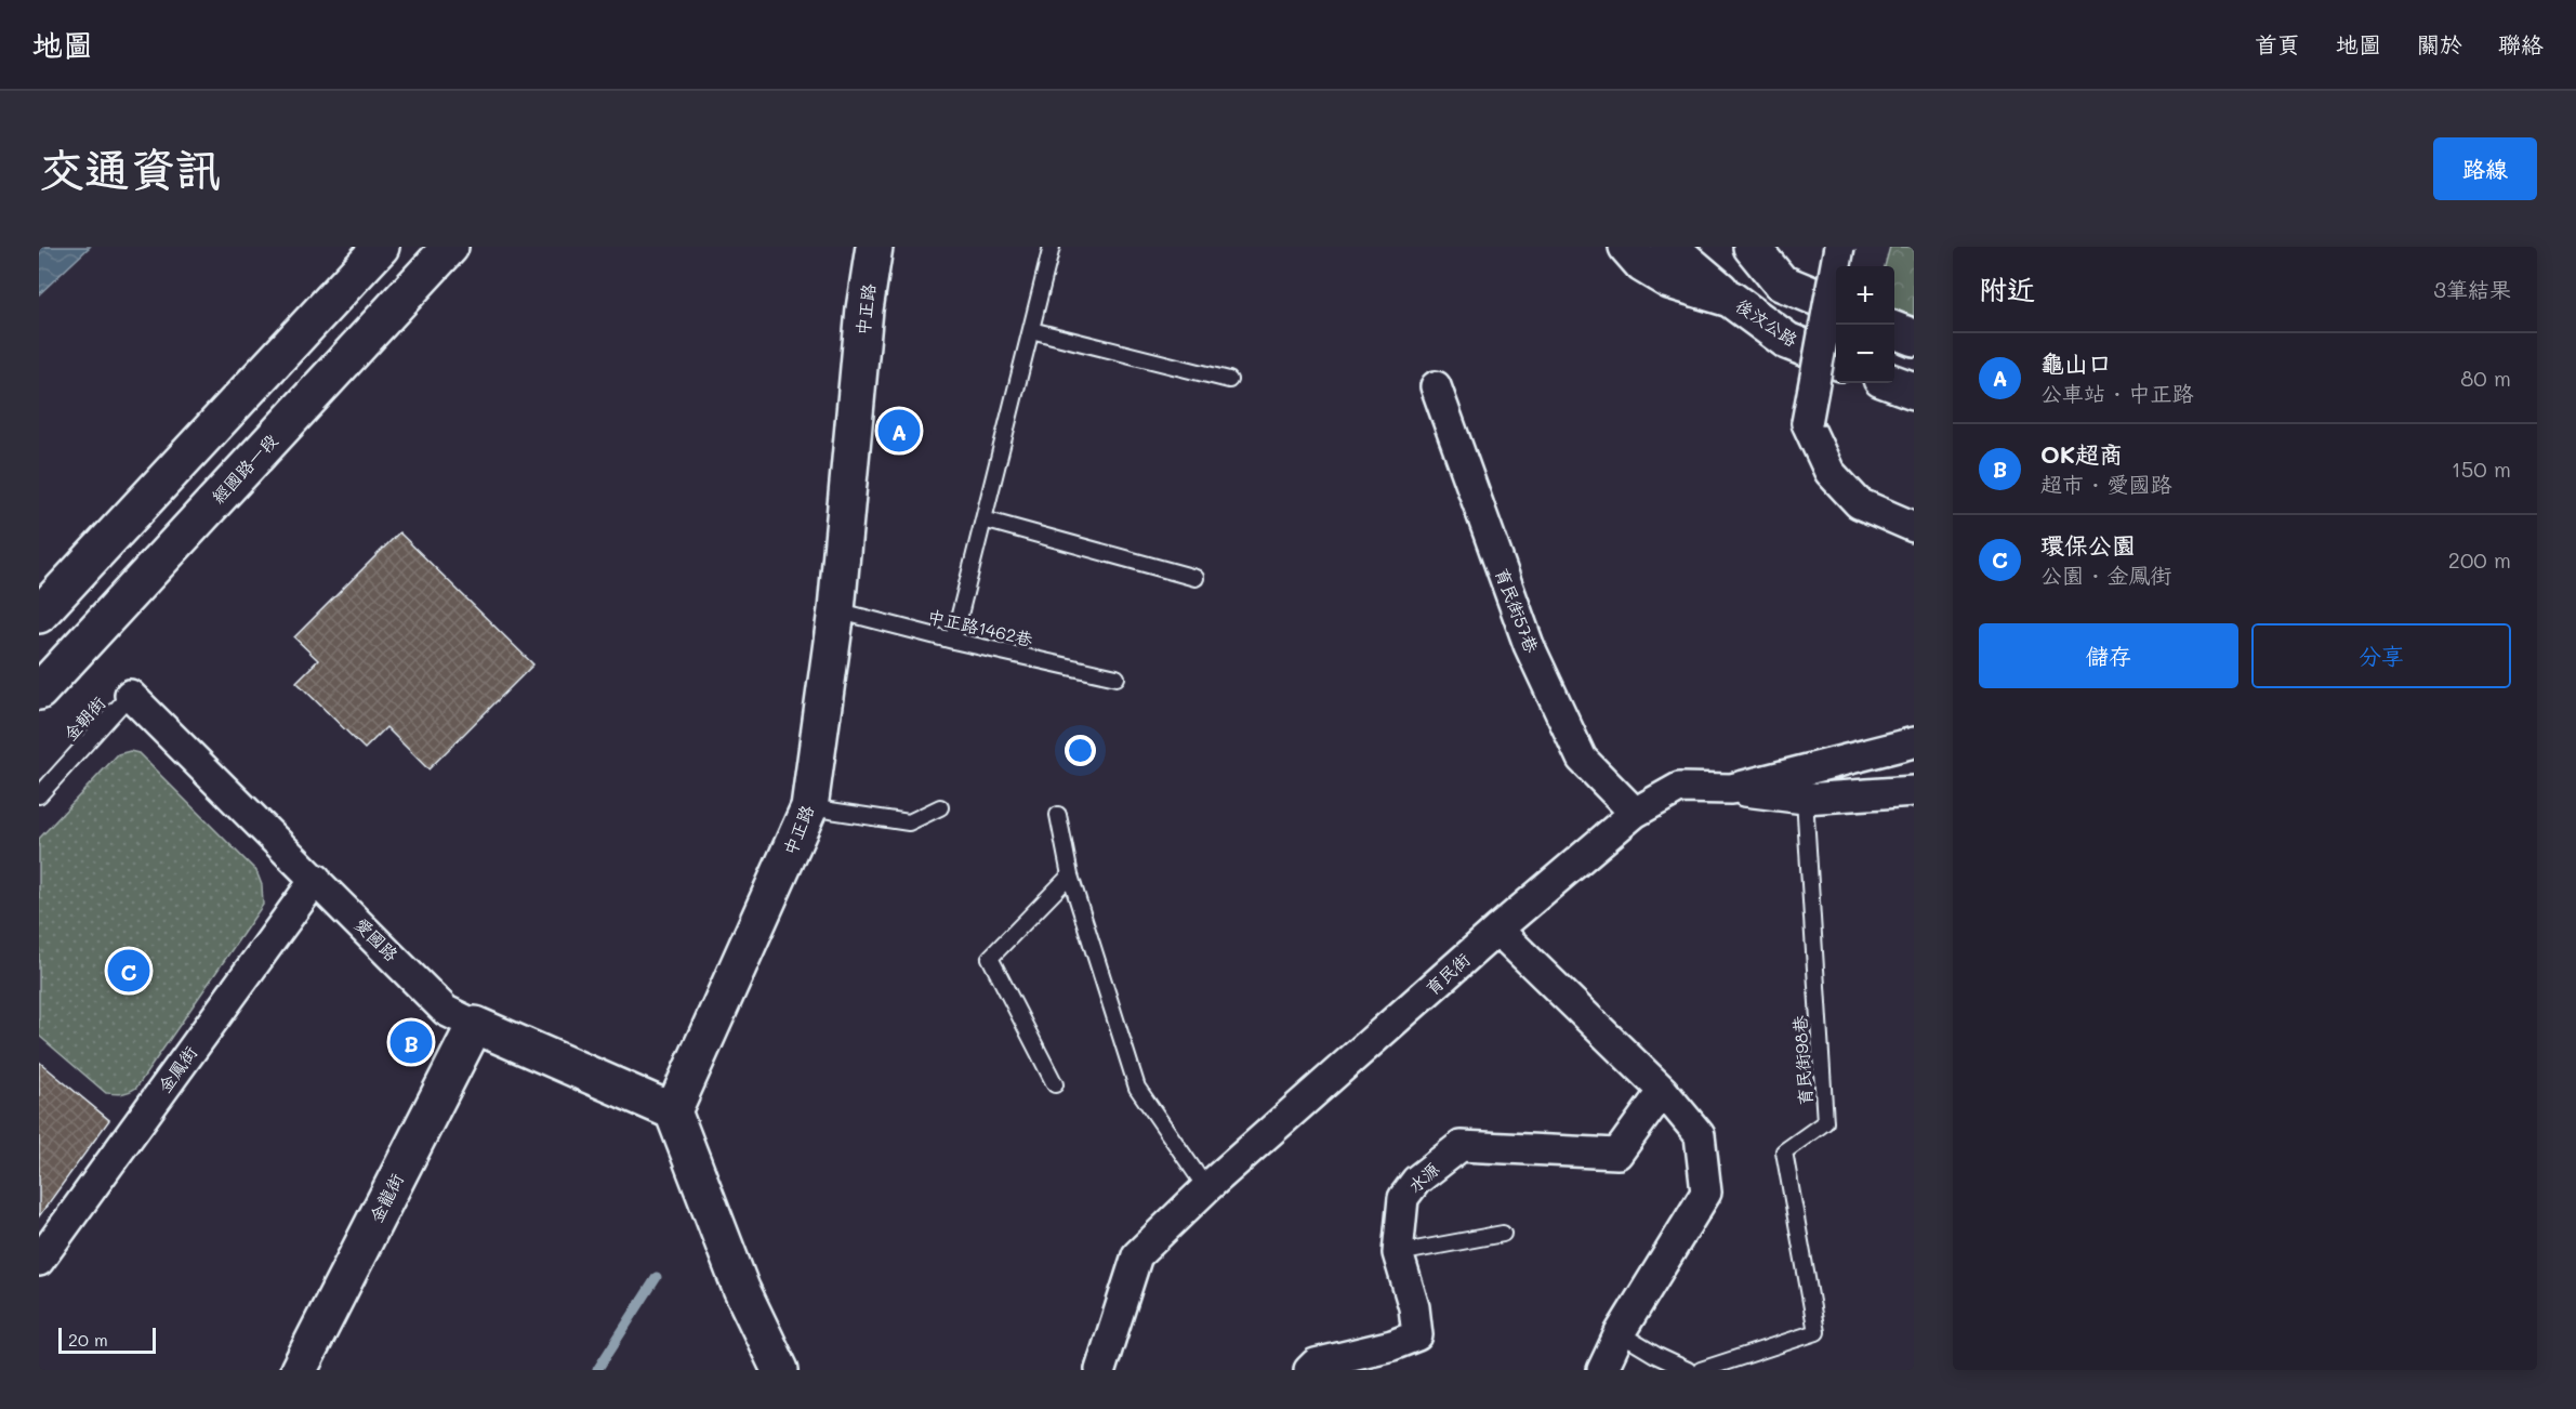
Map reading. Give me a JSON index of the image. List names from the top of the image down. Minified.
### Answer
{"streets":{"street":["中正路","後汶公路","經國路一段","育民街57巷","愛國路","育民街","金鳳街","水源","金龍街"],"lane":["中正路1462巷","金朝街","育民街98巷"]},"crossings":[["中正路","中正路1462巷"],["中正路","愛國路"],["育民街57巷","育民街"],["金朝街","愛國路"],["愛國路","金鳳街"],["愛國路","金龍街"]],"scale_bar":"20 m","page":{"header":"地圖","nav":["首頁","地圖","關於","聯絡"],"buttons":["路線",["儲存","分享"]],"title":"交通資訊","heading":["附近","3筆結果"],"map_buttons":["+","−"],"list":[{"mark":"A","name":"龜山口","note":"公車站 · 中正路","value":"80 m"},{"mark":"B","name":"OK超商","note":"超市 · 愛國路","value":"150 m"},{"mark":"C","name":"環保公園","note":"公園 · 金鳳街","value":"200 m"}],"pins":["A","C","B"],"scale":"20 m"}}
